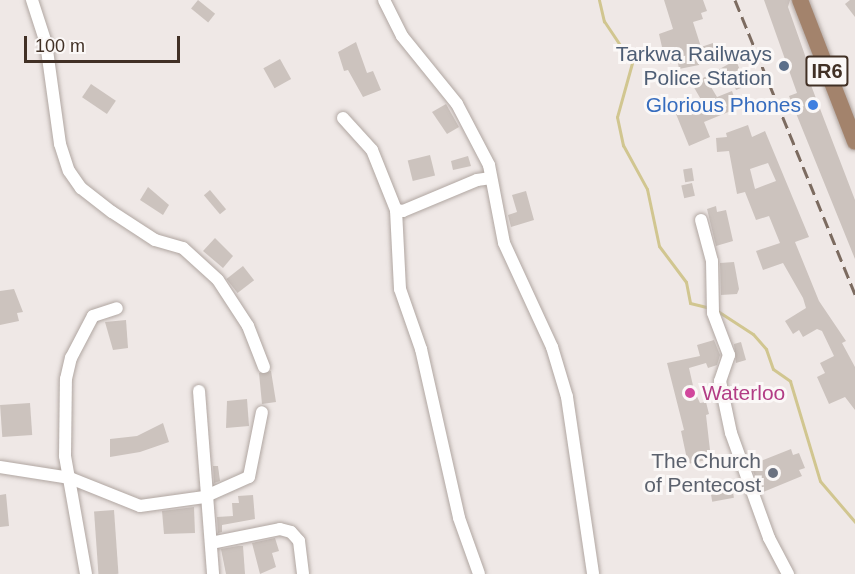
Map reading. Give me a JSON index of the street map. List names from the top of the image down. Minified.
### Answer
{"streets":{"main road":["IR6"]},"places":["Tarkwa Railways Police Station","Glorious Phones","Waterloo","The Church of Pentecost"],"scale_bar":"100 m"}
